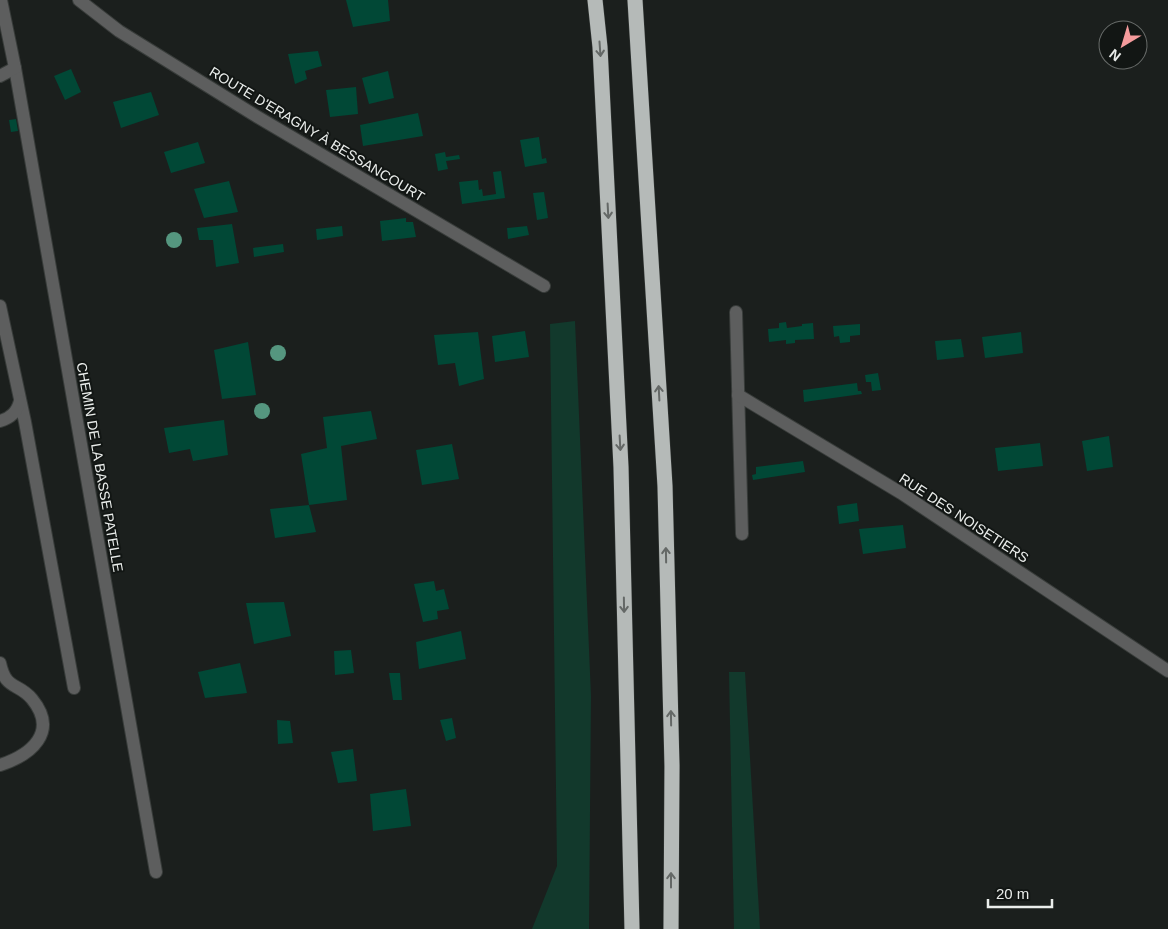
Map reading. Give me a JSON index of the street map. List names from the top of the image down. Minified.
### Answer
{"streets":{"street":["ROUTE D'ERAGNY À BESSANCOURT","CHEMIN DE LA BASSE PATELLE","RUE DES NOISETIERS"]},"scale_bar":"20 m","north":"bottom left"}
